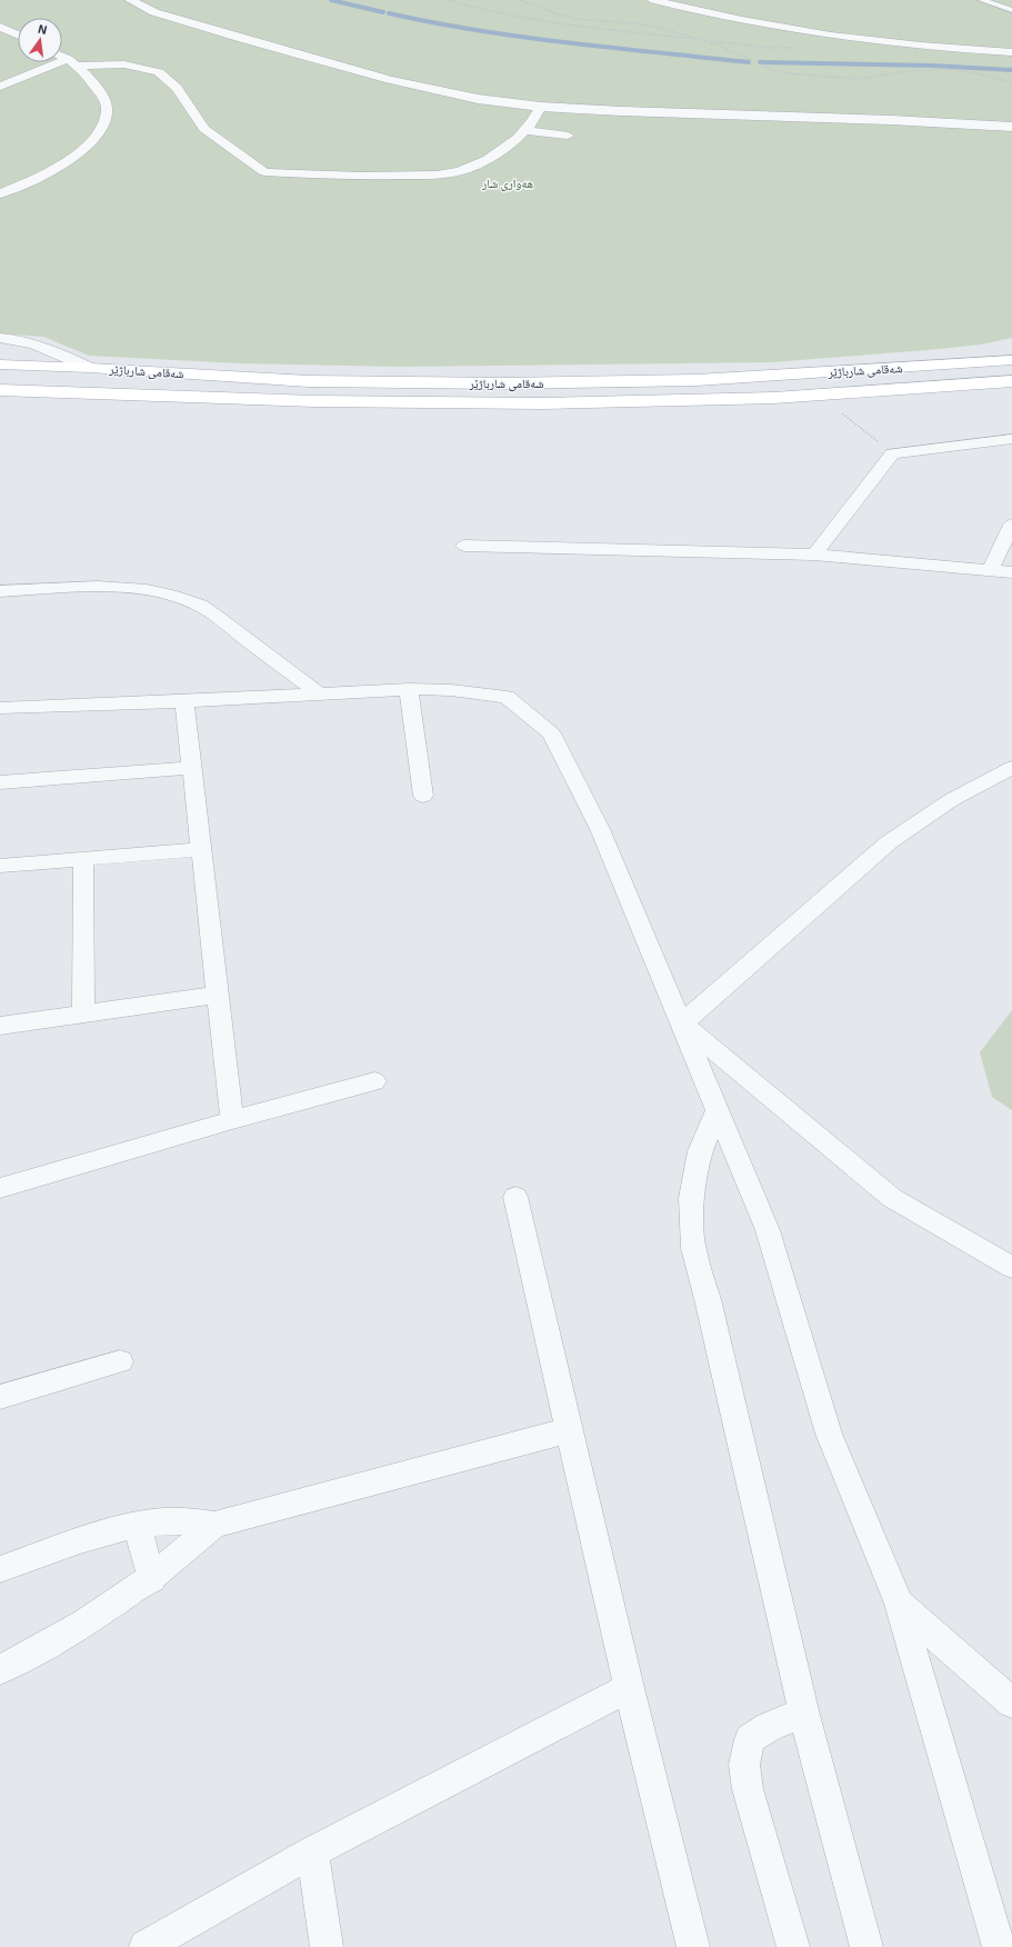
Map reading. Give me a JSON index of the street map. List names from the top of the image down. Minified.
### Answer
{"streets":{"main road":["شەقامی شارباژێر"]},"parks":["هەواری شار"],"north":"top"}
